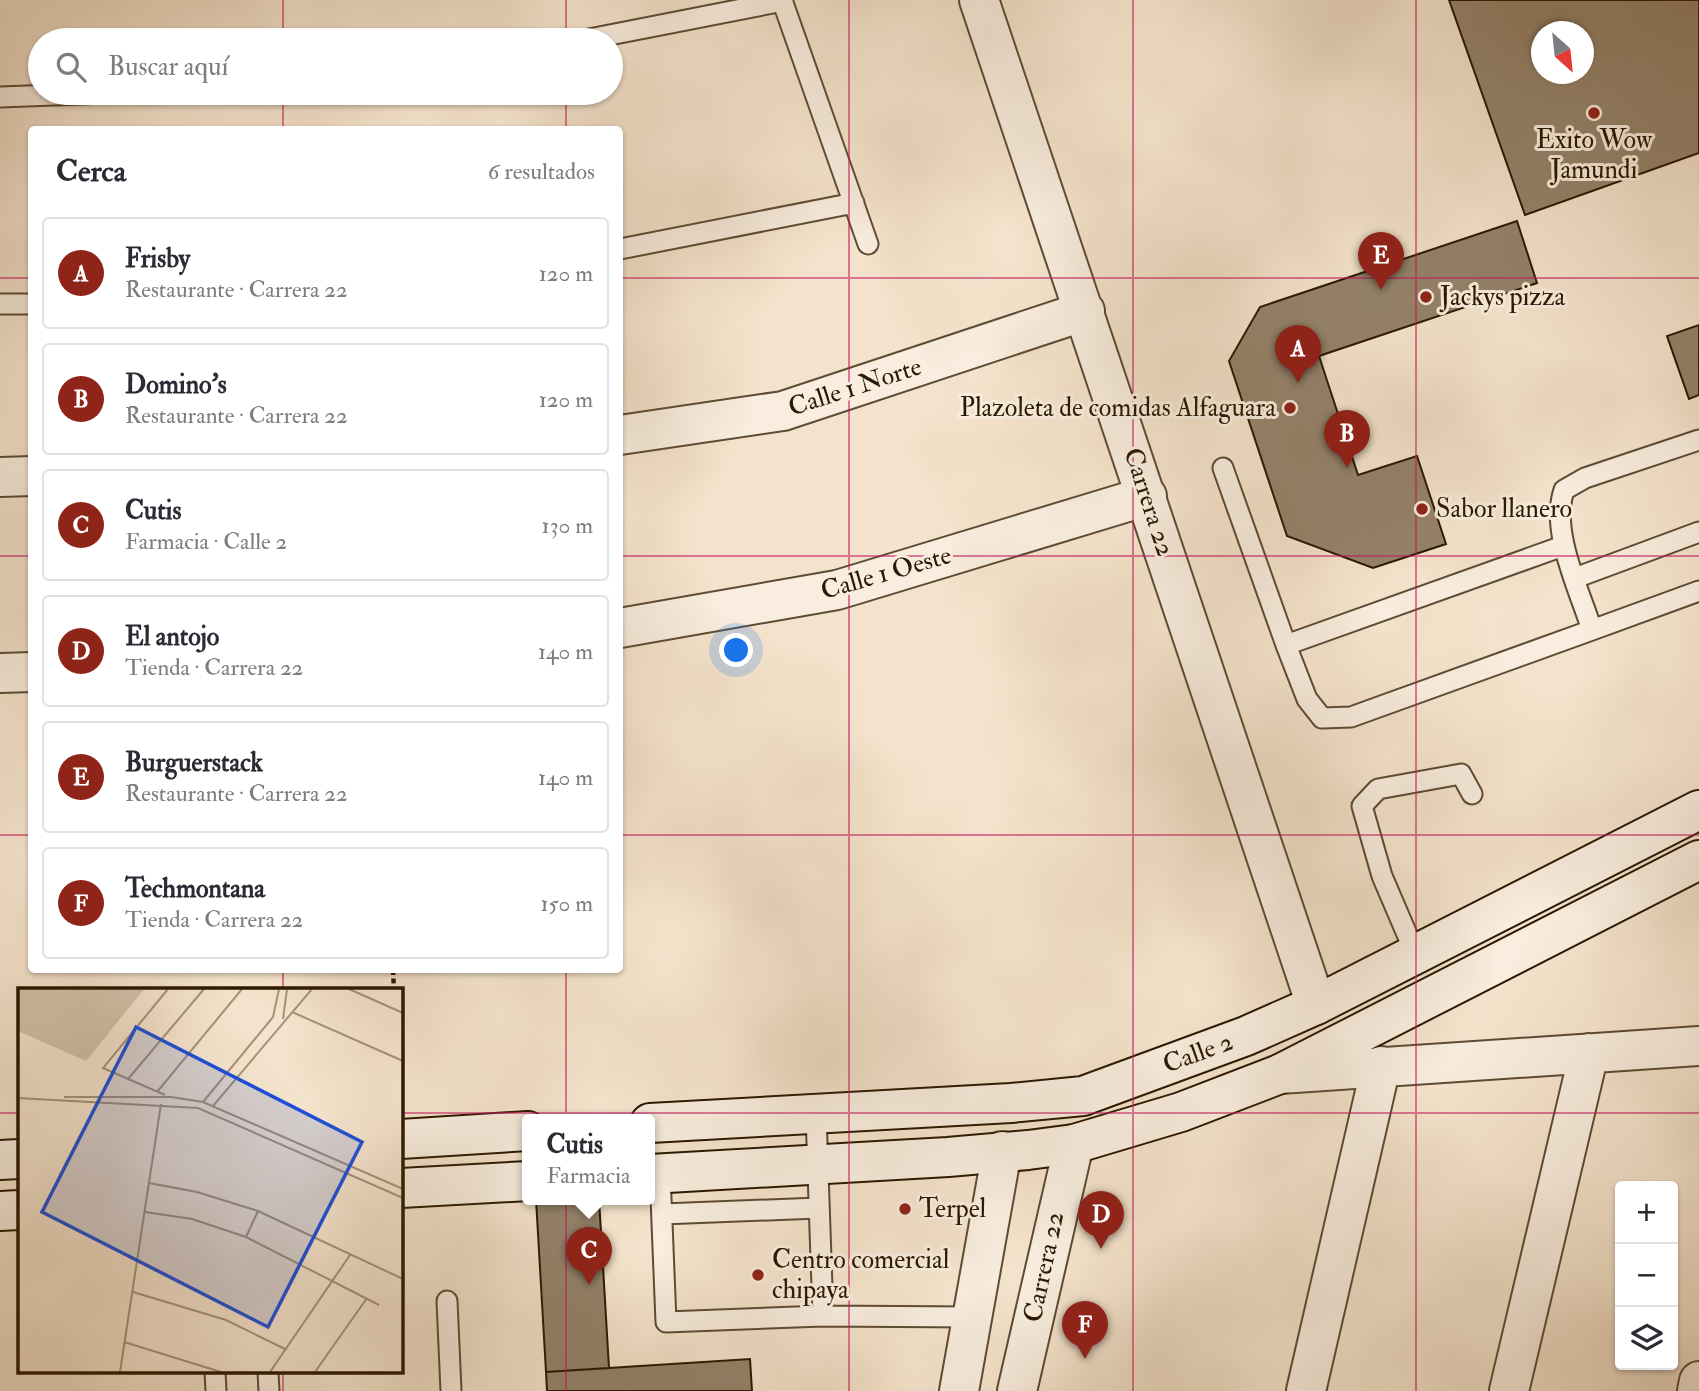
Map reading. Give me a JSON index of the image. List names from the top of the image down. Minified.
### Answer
{"streets":{"street":["Calle 1 Norte","Carrera 22","Calle 1 Oeste","Calle 2"]},"crossings":[["Calle 1 Norte","Carrera 22"],["Carrera 22","Calle 1 Oeste"],["Carrera 22","Calle 2"]],"places":["Exito Wow Jamundi","Jackys pizza","Plazoleta de comidas Alfaguara","Sabor llanero","Terpel","Centro comercial chipaya"],"north":"bottom right","page":{"search":"Buscar aquí","heading":["Cerca","6 resultados"],"list":[{"mark":"A","name":"Frisby","note":"Restaurante · Carrera 22","value":"120 m"},{"mark":"B","name":"Domino's","note":"Restaurante · Carrera 22","value":"120 m"},{"mark":"C","name":"Cutis","note":"Farmacia · Calle 2","value":"130 m"},{"mark":"D","name":"El antojo","note":"Tienda · Carrera 22","value":"140 m"},{"mark":"E","name":"Burguerstack","note":"Restaurante · Carrera 22","value":"140 m"},{"mark":"F","name":"Techmontana","note":"Tienda · Carrera 22","value":"150 m"}],"pins":["E","A","B","D","C","F"],"popup":["Cutis","Farmacia"],"map_buttons":["+","−"]}}
